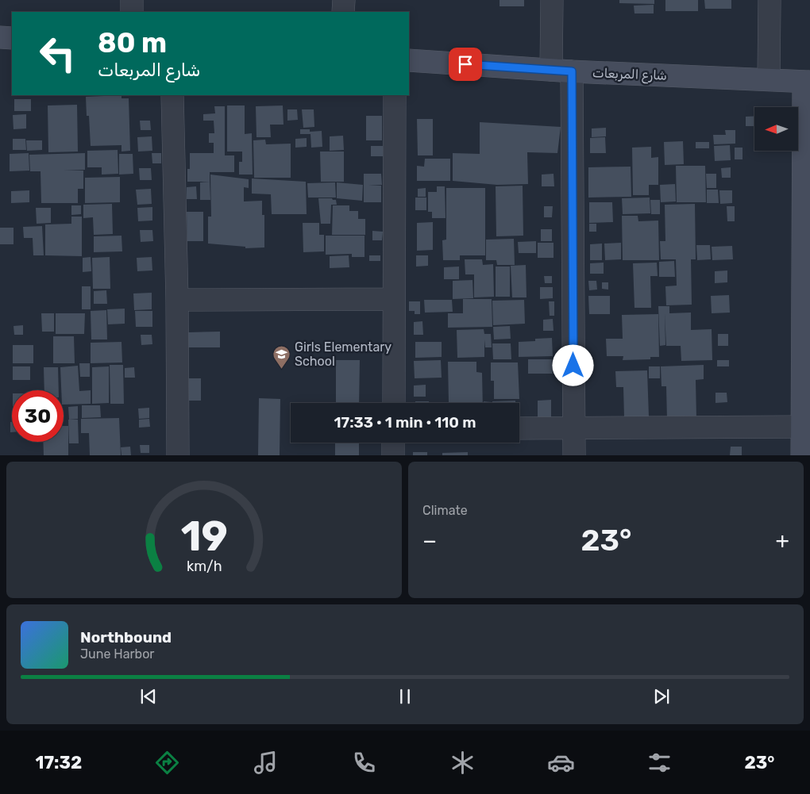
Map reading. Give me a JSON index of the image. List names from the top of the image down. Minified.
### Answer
{"streets":{"street":["شارع المربعات"]},"places":{"school or university":["Girls Elementary School"]},"north":"left","page":{"turn":["80 m","شارع المربعات"],"limit":"30","trip":"17:33 · 1 min · 110 m","tile":"Climate","heat":["−","23°","+"],"song":["Northbound","June Harbor"],"tabs":["17:32","23°"],"gauge":["19","km/h"]}}
